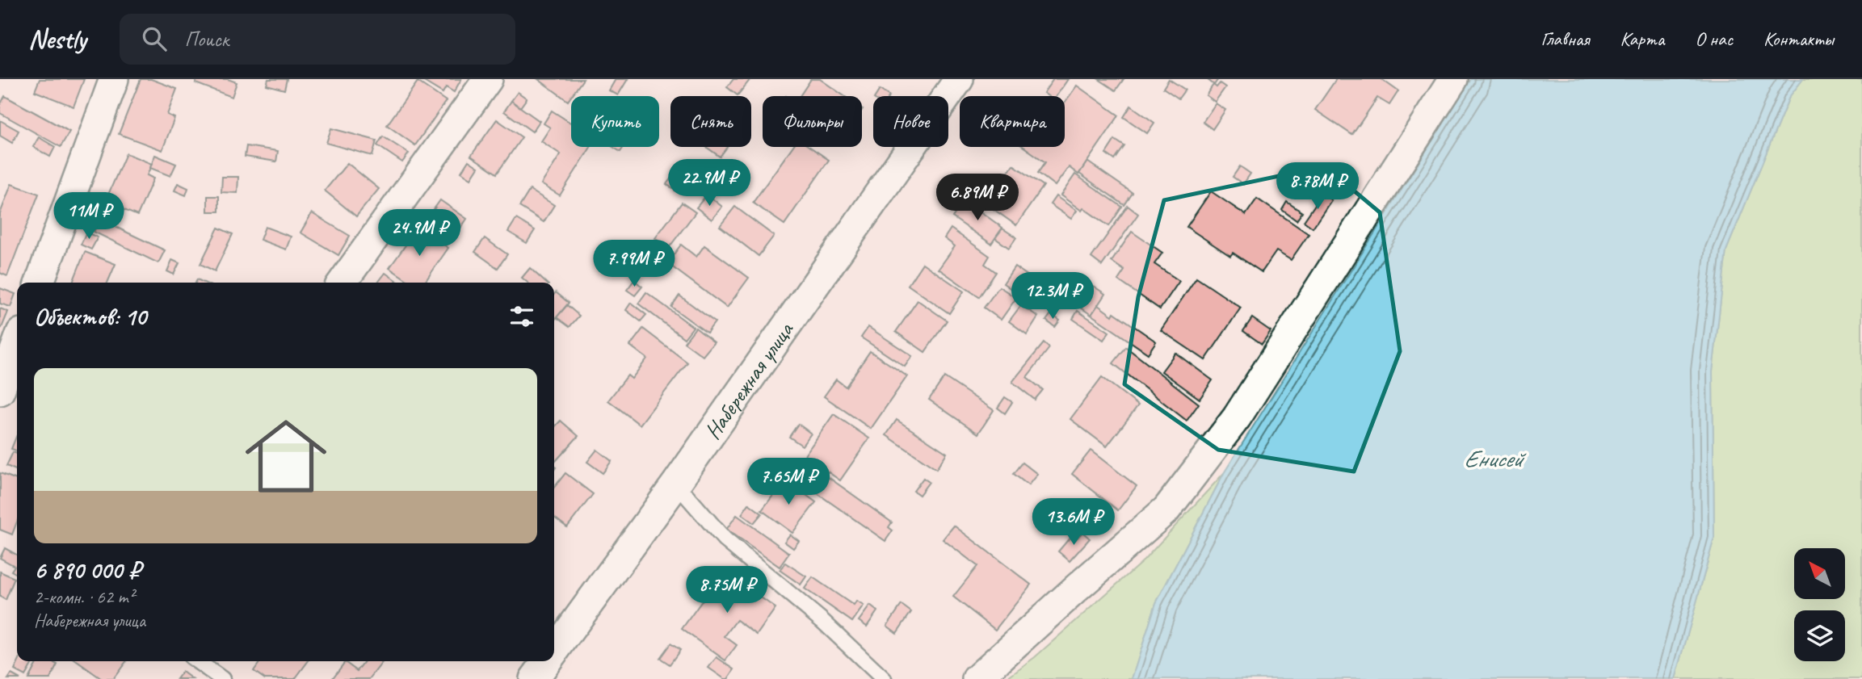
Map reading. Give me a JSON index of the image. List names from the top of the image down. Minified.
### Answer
{"streets":{"street":["Набережная улица"]},"water":["Енисей"],"north":"top left","page":{"header":"Nestly","search":"Поиск","nav":["Главная","Карта","О нас","Контакты"],"chip":["Купить","Снять","Фильтры","Новое","Квартира"],"price":["22.9M ₽","8.78M ₽","6.89M ₽","11M ₽","24.9M ₽","7.99M ₽","12.3M ₽","7.65M ₽","13.6M ₽","8.75M ₽"],"heading":"Объектов: 10","list":[{"name":"6 890 000 ₽","note":"2-комн. · 62 m² · Набережная улица"}]}}
